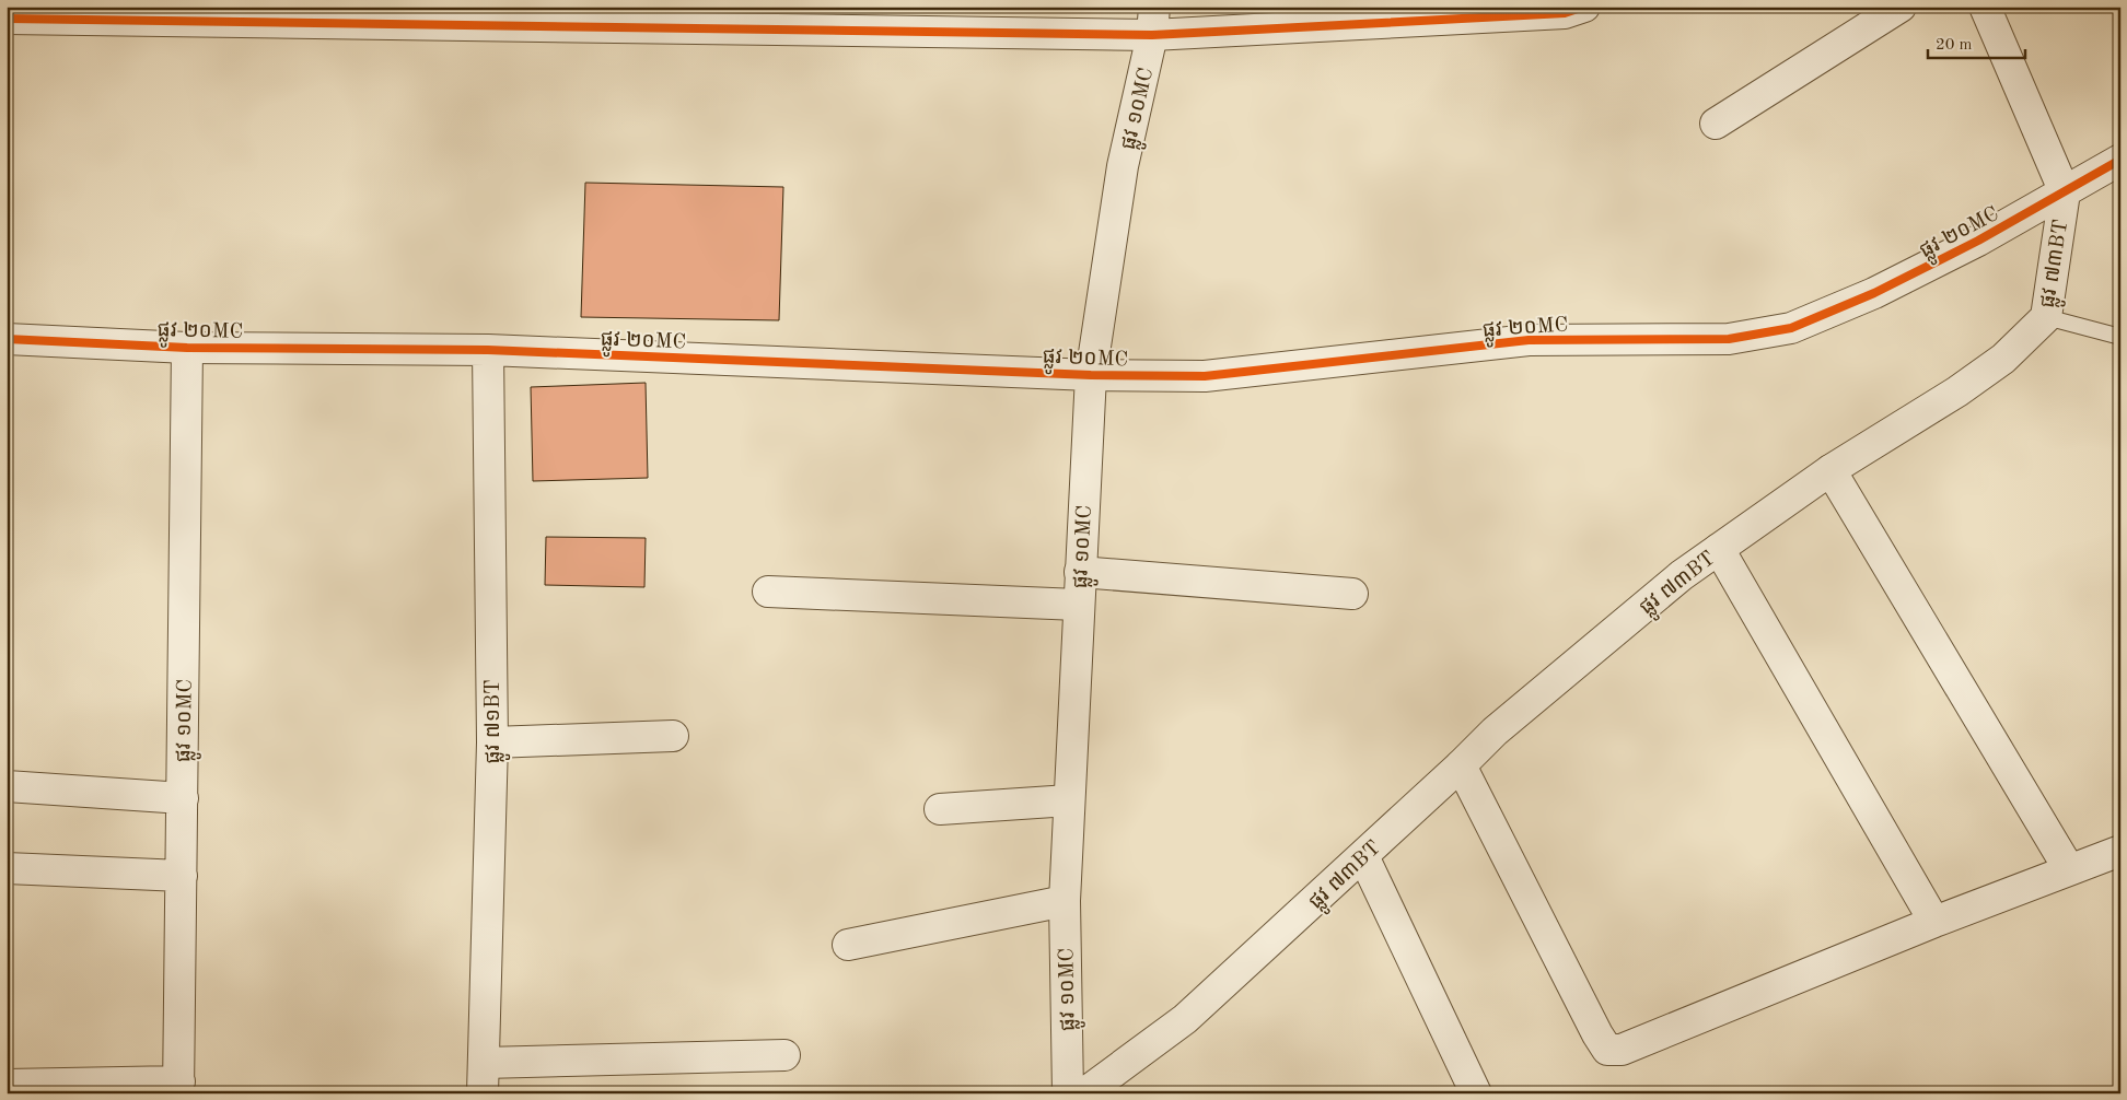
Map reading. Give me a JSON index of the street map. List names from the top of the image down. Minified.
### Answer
{"streets":{"street":["ផ្លូវ ១០MC","ផ្លូវ ២០MC","ផ្លូវ ៧៣BT","ផ្លូវ ៧១BT"]},"crossings":[["ផ្លូវ ១០MC","ផ្លូវ ២០MC"],["ផ្លូវ ២០MC","ផ្លូវ ៧៣BT"],["ផ្លូវ ២០MC","ផ្លូវ ៧១BT"]],"scale_bar":"20 m"}
